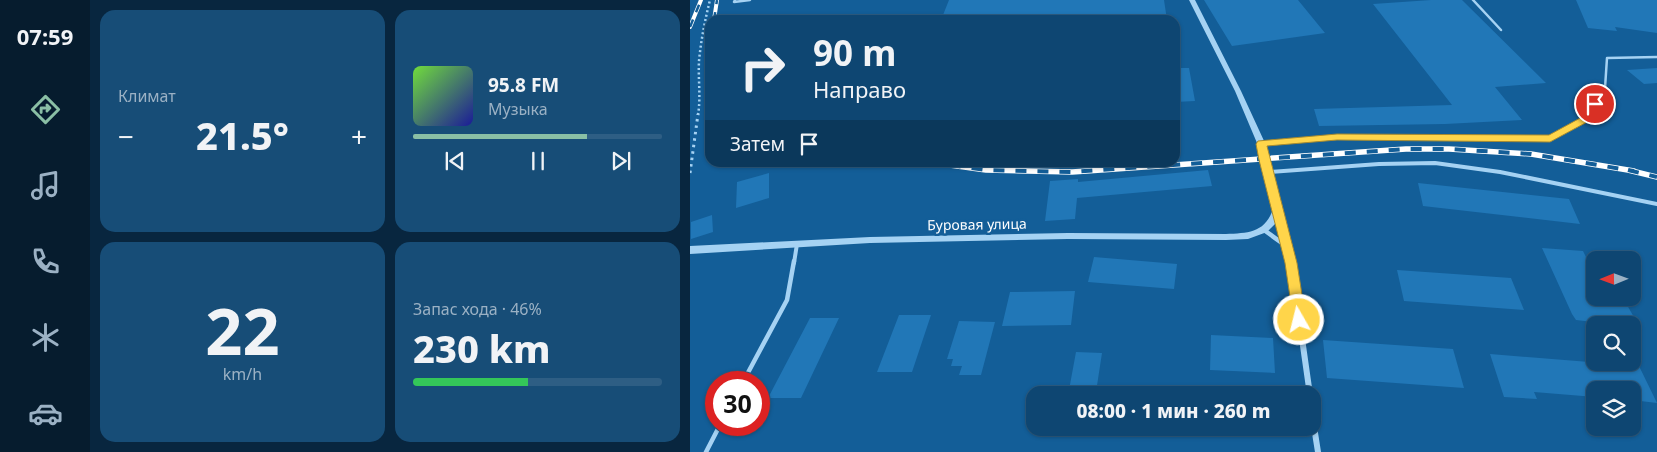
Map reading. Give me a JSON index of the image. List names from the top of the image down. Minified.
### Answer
{"streets":{"street":["Буровая улица"]},"north":"left","page":{"tabs":"07:59","tile":["Климат",["22","km/h"],["Запас хода · 46%","230 km"]],"turn":["90 m","Направо"],"song":["95.8 FM","Музыка"],"heat":["−","21.5°","+"],"then":"Затем","limit":"30","trip":"08:00 · 1 мин · 260 m"}}
